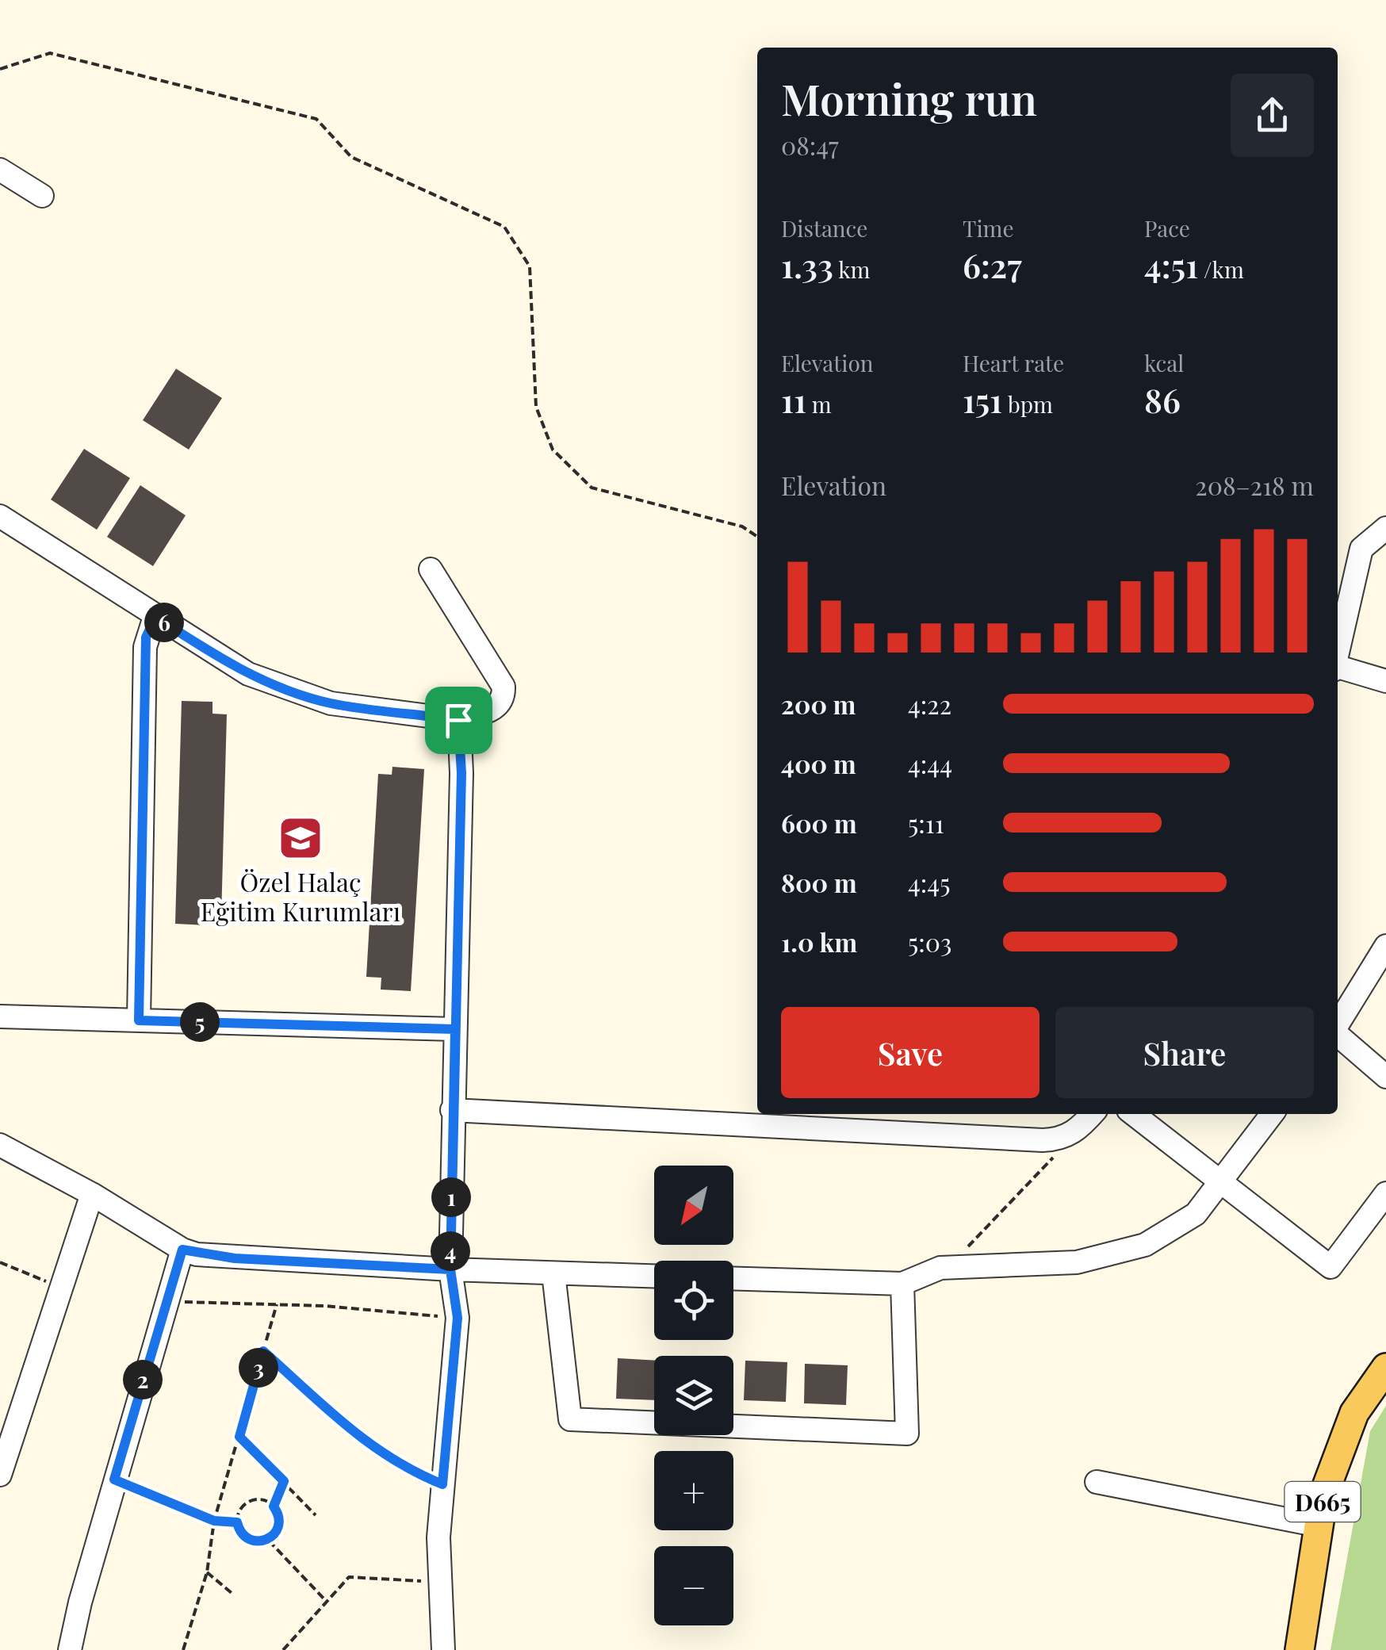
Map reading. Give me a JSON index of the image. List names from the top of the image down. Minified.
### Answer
{"streets":{"main road":["D665"]},"places":{"school or university":["Özel Halaç Eğitim Kurumları"]},"north":"bottom left","page":{"heading":["Morning run","08:47"],"stats":[["Distance","1.33 km"],["Time","6:27"],["Pace","4:51 /km"],["Elevation","11 m"],["Heart rate","151 bpm"],["kcal","86"]],"chart":["Elevation","208–218 m"],"pins":["6","5","1","4","3","2"],"list":[{"name":"200 m","note":"4:22"},{"name":"400 m","note":"4:44"},{"name":"600 m","note":"5:11"},{"name":"800 m","note":"4:45"},{"name":"1.0 km","note":"5:03"}],"buttons":["Save","Share"],"map_buttons":["+","−"]}}
